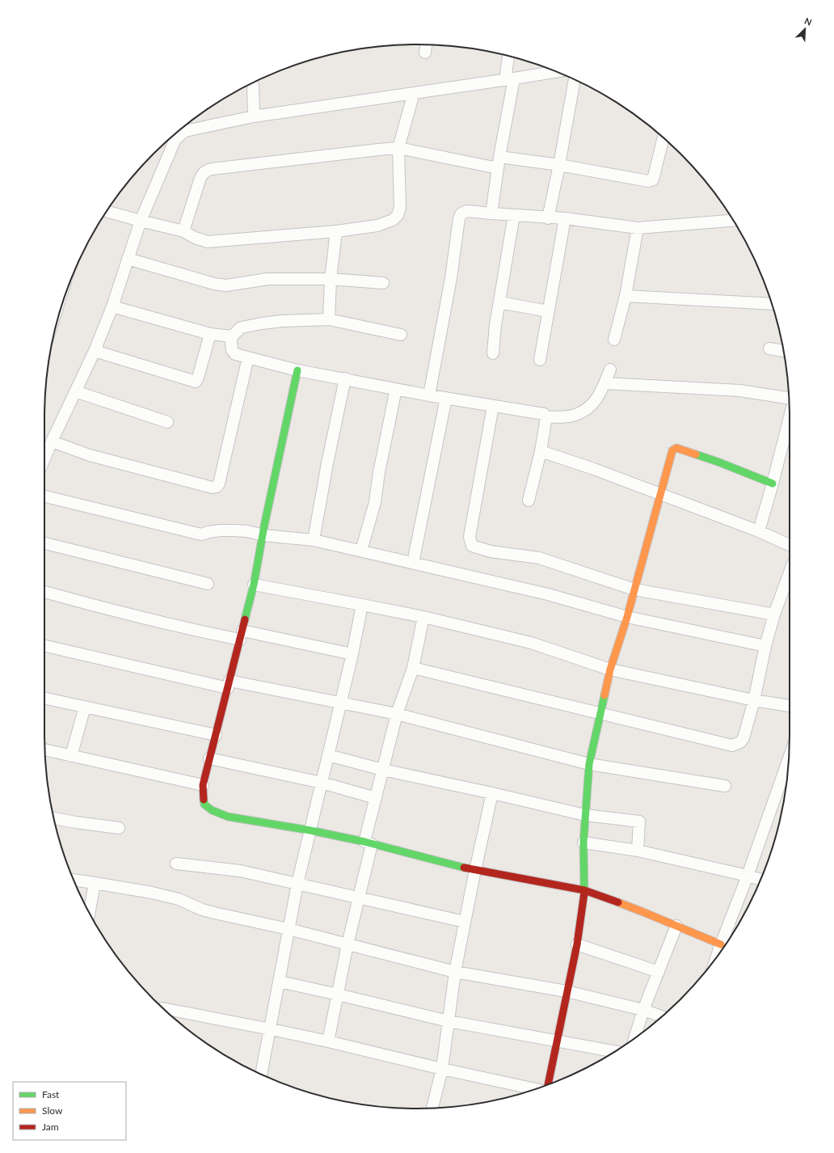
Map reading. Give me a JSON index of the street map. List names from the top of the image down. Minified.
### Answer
{"legend":["Fast","Slow","Jam"],"north":"top right"}
